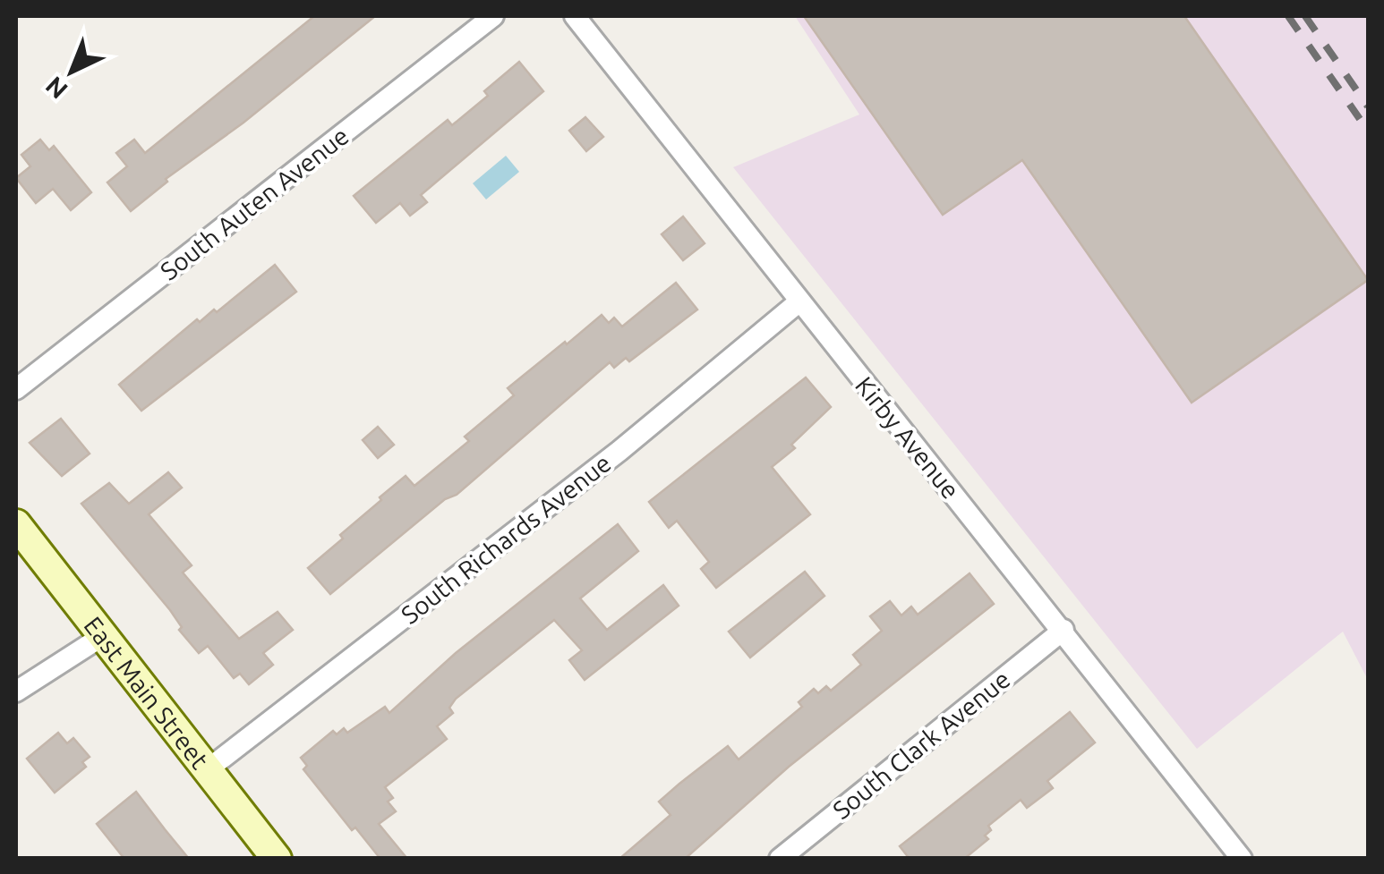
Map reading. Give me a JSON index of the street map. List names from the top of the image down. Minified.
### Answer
{"streets":{"street":["South Auten Avenue","Kirby Avenue","South Richards Avenue","East Main Street","South Clark Avenue"]},"crossings":[["Kirby Avenue","South Richards Avenue"],["Kirby Avenue","South Clark Avenue"],["South Richards Avenue","East Main Street"]],"north":"bottom left"}
